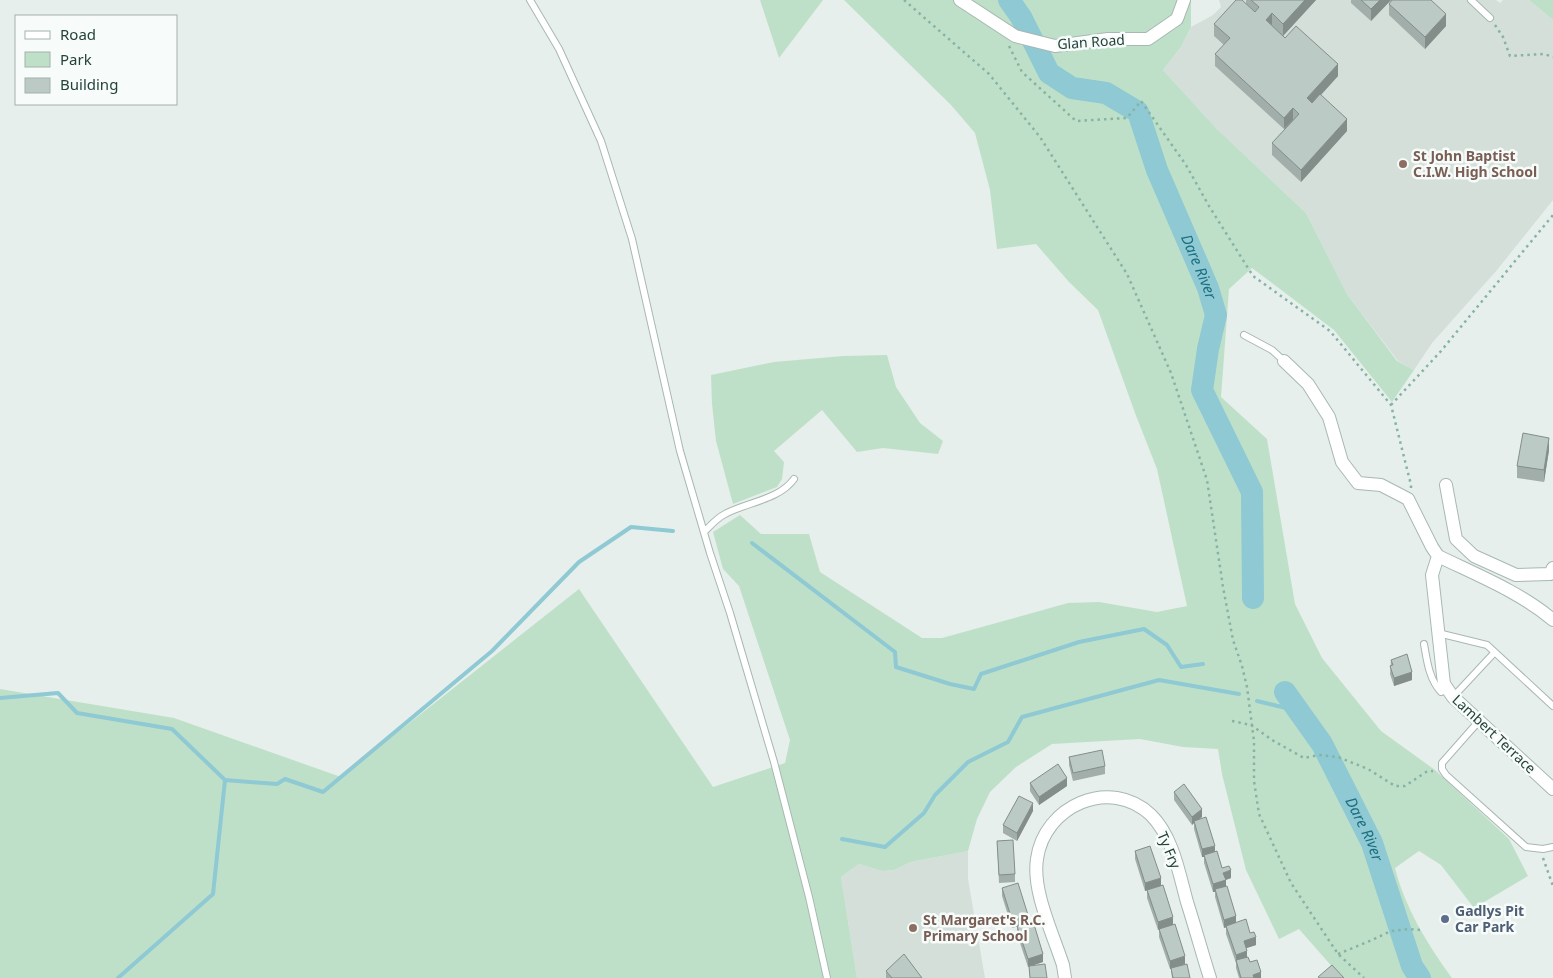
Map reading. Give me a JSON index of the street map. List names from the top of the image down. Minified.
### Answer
{"streets":{"street":["Glan Road","Lambert Terrace","Ty Fry"]},"water":["Dare River"],"places":["St John Baptist C.I.W. High School","Gadlys Pit Car Park","St Margaret's R.C. Primary School"],"legend":["Road","Park","Building"]}
